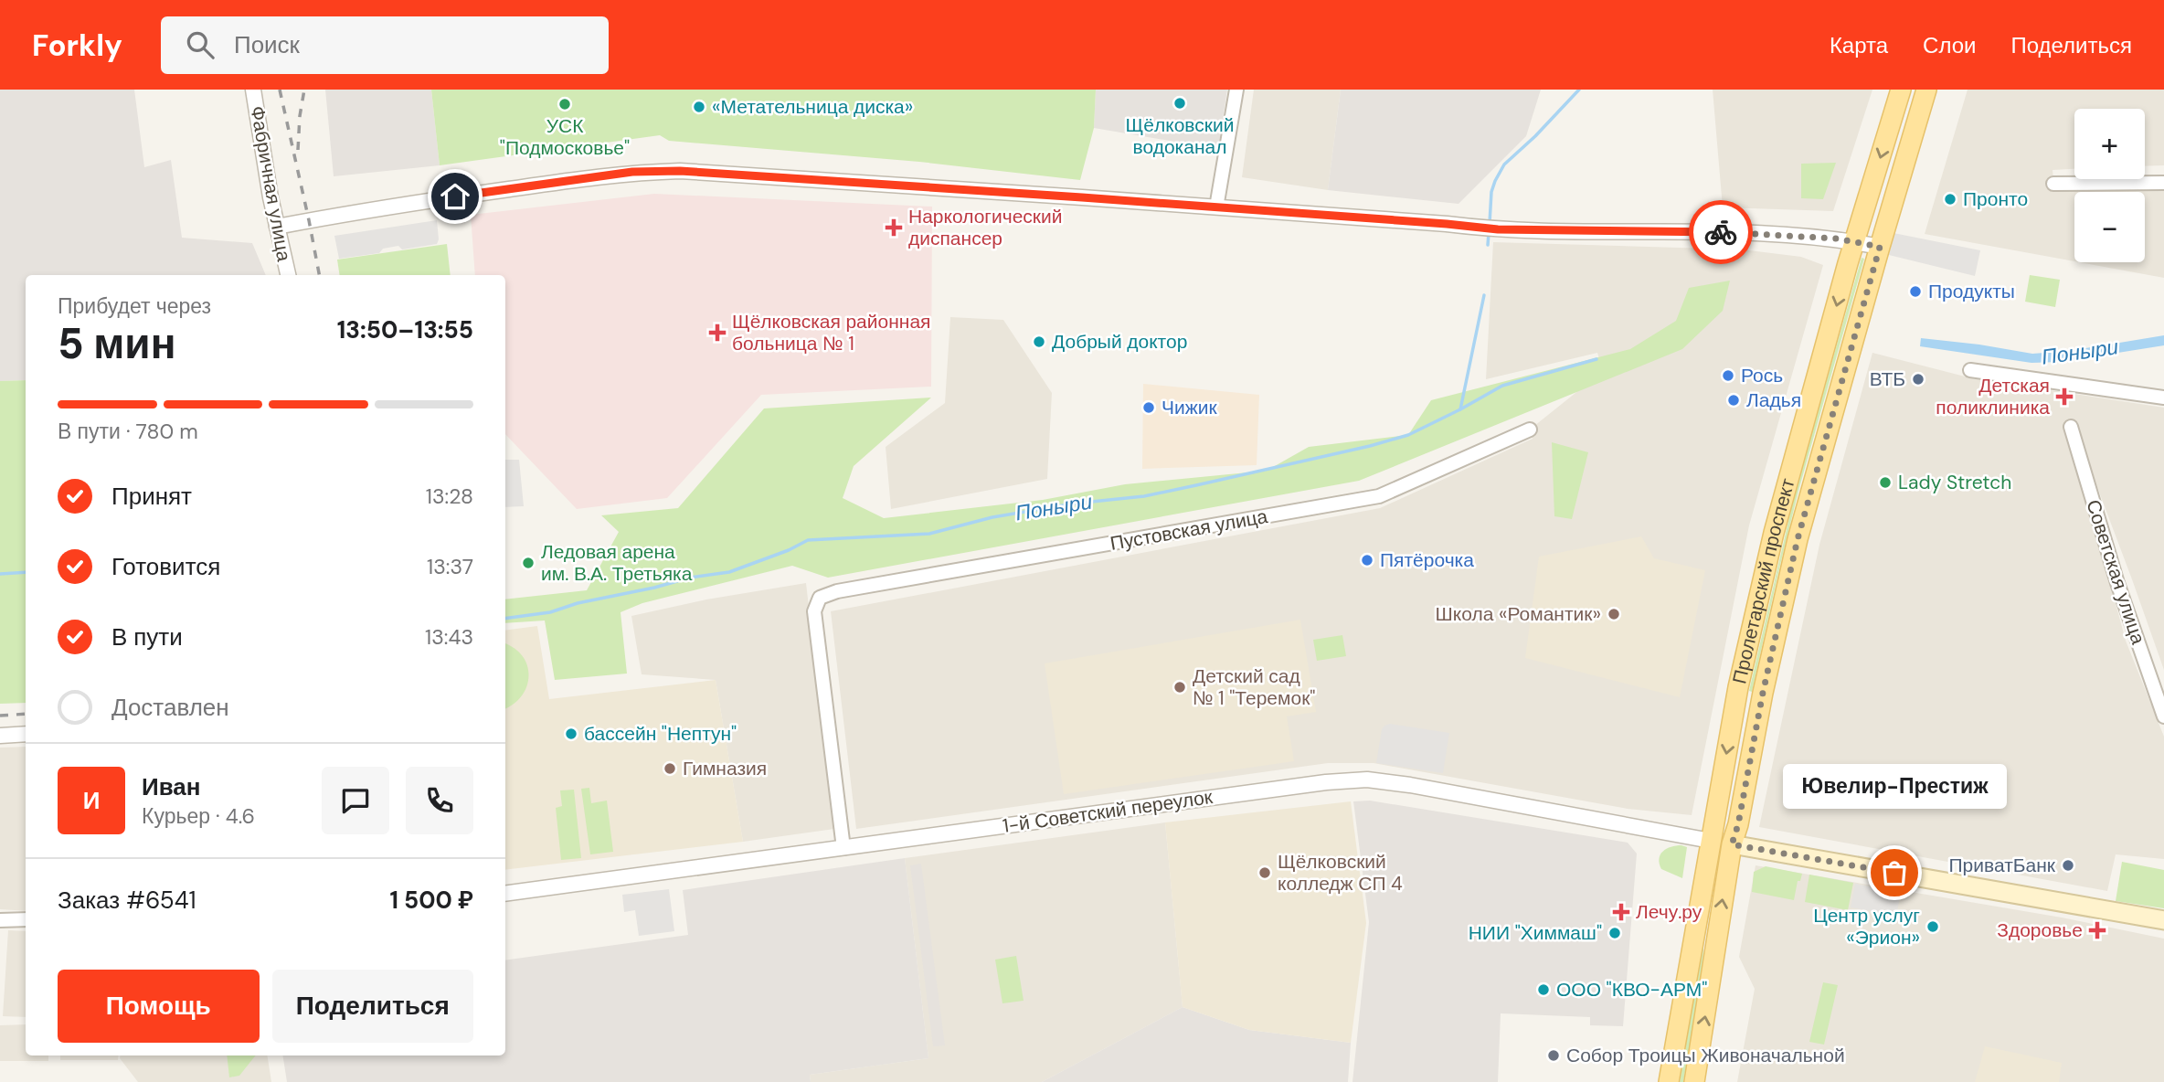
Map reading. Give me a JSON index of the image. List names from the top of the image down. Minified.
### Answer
{"streets":{"main road":["Пролетарский проспект"],"street":["Фабричная улица","Пустовская улица","Советская улица","1-й Советский переулок"]},"crossings":[["Пустовская улица","1-й Советский переулок"],["Пролетарский проспект","1-й Советский переулок"]],"water":["Поныри"],"places":{"other":["Щёлковский водоканал","УСК \"Подмосковье\"","«Метательница диска»","Пронто","Продукты","Добрый доктор","Рось","ВТБ","Ладья","Чижик","Lady Stretch","Пятёрочка","Ледовая арена им. В.А. Третьяка","Школа «Романтик»","Детский сад № 1 \"Теремок\"","бассейн \"Нептун\"","Гимназия","ПриватБанк","Щёлковский колледж СП 4","Ювелир-Престиж","Центр услуг «Эрион»","НИИ \"Химмаш\"","ООО \"КВО-АРМ\"","Собор Троицы Живоначальной"],"health":["Наркологический диспансер","Щёлковская районная больница № 1","Детская поликлиника","Лечу.ру","Здоровье"]},"page":{"header":"Forkly","search":"Поиск","nav":["Карта","Слои","Поделиться"],"map_buttons":["+","−"],"heading":["5 мин","Прибудет через","13:50–13:55"],"panel":["Иван","Курьер · 4.6","Заказ #6541","1 500 ₽"],"bar":"В пути · 780 m","list":[["Принят","13:28"],["Готовится","13:37"],["В пути","13:43"],"Доставлен"],"bubble":"Ювелир-Престиж","round":"И","buttons":["Помощь","Поделиться"]}}
